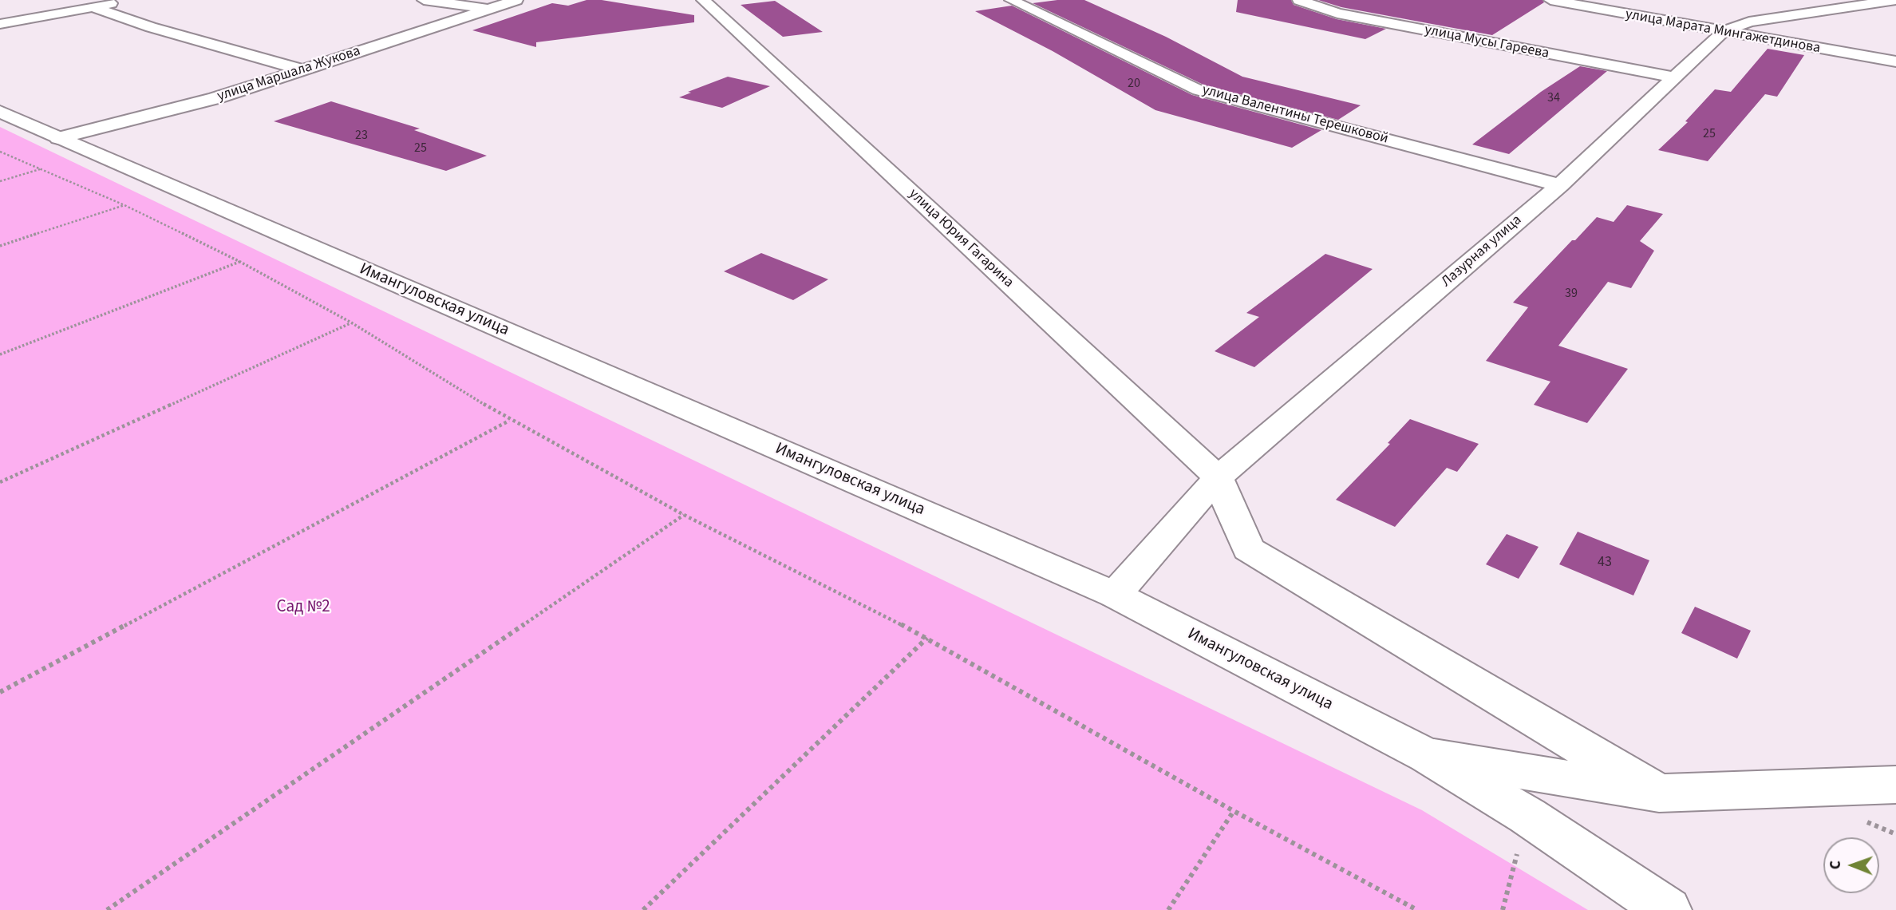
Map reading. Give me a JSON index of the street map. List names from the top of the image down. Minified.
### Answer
{"streets":{"street":["улица Марата Мингажетдинова","улица Мусы Гареева","улица Маршала Жукова","улица Валентины Терешковой","улица Юрия Гагарина","Лазурная улица","Имангуловская улица"]},"crossings":[["улица Марата Мингажетдинова","Лазурная улица"],["улица Мусы Гареева","Лазурная улица"],["улица Маршала Жукова","Имангуловская улица"],["улица Валентины Терешковой","Лазурная улица"],["улица Юрия Гагарина","Лазурная улица"],["Лазурная улица","Имангуловская улица"]],"parks":["Сад №2"],"house_numbers":["20","34","25","23","25","39","43"],"north":"left"}
